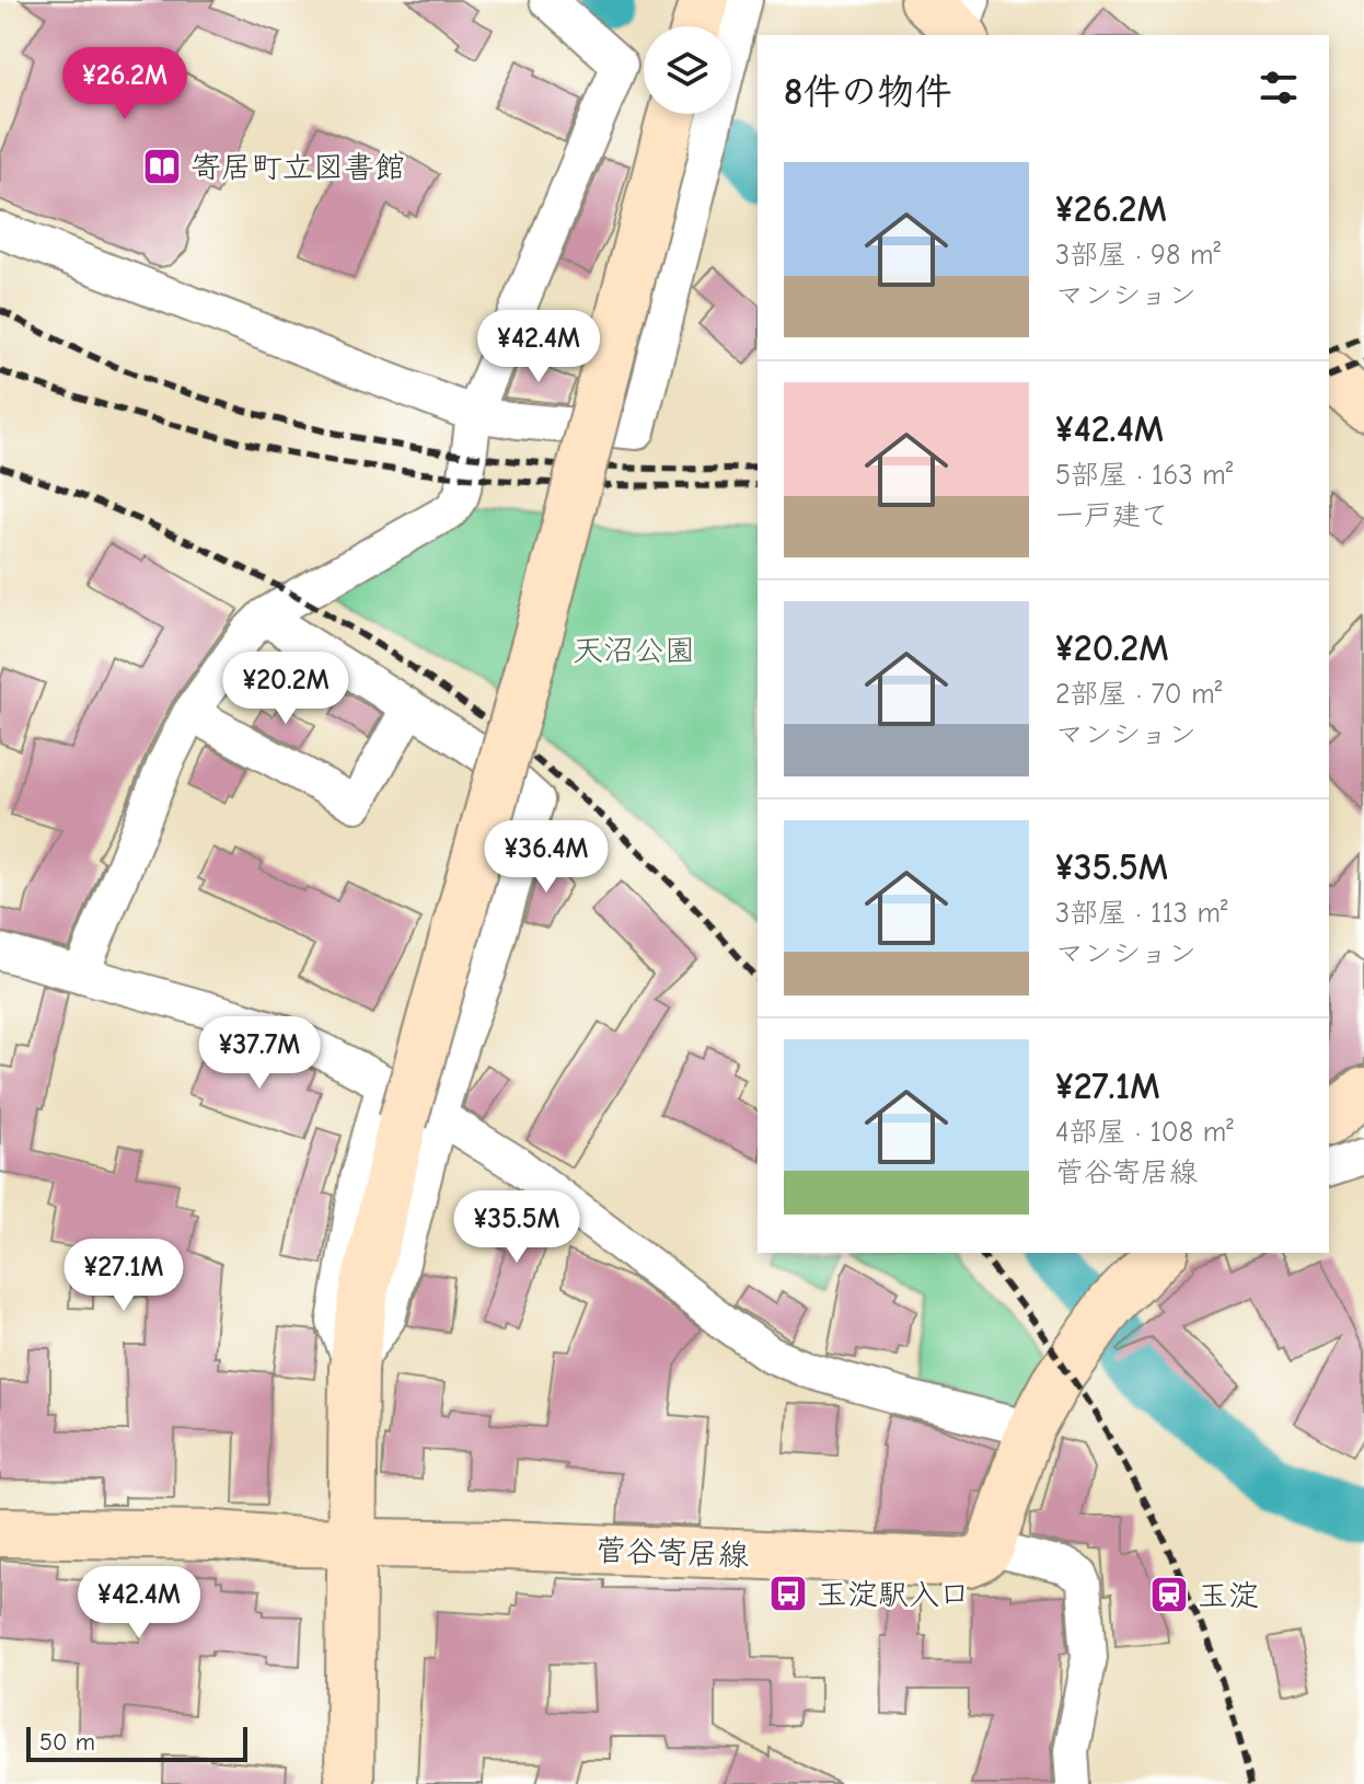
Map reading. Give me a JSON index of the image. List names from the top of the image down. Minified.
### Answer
{"streets":{"street":["菅谷寄居線"]},"parks":["天沼公園"],"places":{"library":["寄居町立図書館"],"bus stop":["玉淀駅入口"],"station":["玉淀"]},"scale_bar":"50 m","page":{"heading":"8件の物件","price":["¥26.2M","¥42.4M","¥20.2M","¥36.4M","¥37.7M","¥35.5M","¥27.1M","¥42.4M"],"list":[{"name":"¥26.2M","note":"3部屋 · 98 m² · マンション"},{"name":"¥42.4M","note":"5部屋 · 163 m² · 一戸建て"},{"name":"¥20.2M","note":"2部屋 · 70 m² · マンション"},{"name":"¥35.5M","note":"3部屋 · 113 m² · マンション"},{"name":"¥27.1M","note":"4部屋 · 108 m² · 菅谷寄居線"}],"scale":"50 m"}}
